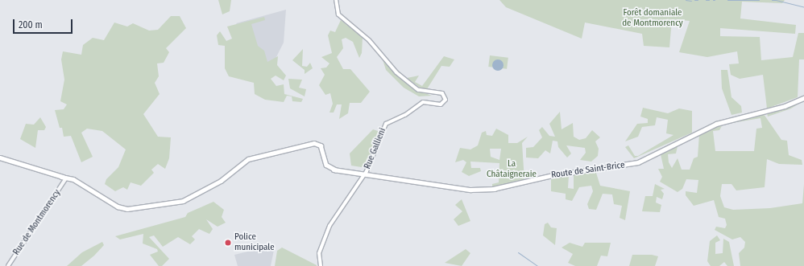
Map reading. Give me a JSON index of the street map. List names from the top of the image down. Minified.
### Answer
{"streets":{"main road":["Rue Gallieni","Route de Saint-Brice"],"street":["Rue de Montmorency"]},"crossings":[["Rue Gallieni","Route de Saint-Brice"],["Route de Saint-Brice","Rue de Montmorency"]],"parks":["Forêt domaniale de Montmorency","La Châtaigneraie"],"places":["Police municipale"],"scale_bar":"200 m"}
